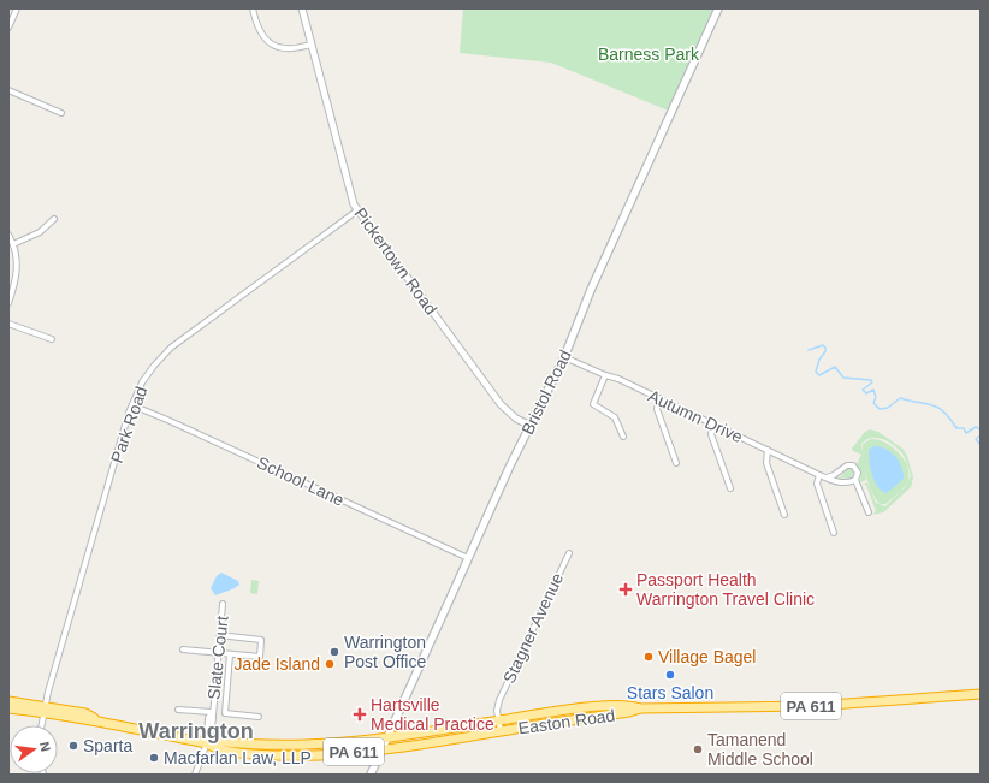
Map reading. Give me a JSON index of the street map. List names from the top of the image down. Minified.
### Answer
{"streets":{"highway":["PA 611","Easton Road"],"main road":["Bristol Road"],"street":["Pickertown Road","Autumn Drive","Park Road","School Lane","Stagner Avenue","Slate Court"]},"crossings":[["Pickertown Road","Bristol Road"],["Pickertown Road","Park Road"],["Bristol Road","Autumn Drive"],["Bristol Road","School Lane"],["Bristol Road","Easton Road"],["Park Road","School Lane"],["Park Road","Easton Road"],["Stagner Avenue","Easton Road"],["Slate Court","Easton Road"]],"districts":["Warrington"],"parks":["Barness Park"],"places":{"health":["Passport Health Warrington Travel Clinic","Hartsville Medical Practice"],"other":["Warrington Post Office","Village Bagel","Jade Island","Stars Salon","Sparta","Tamanend Middle School","Macfarlan Law, LLP"]},"north":"right"}
